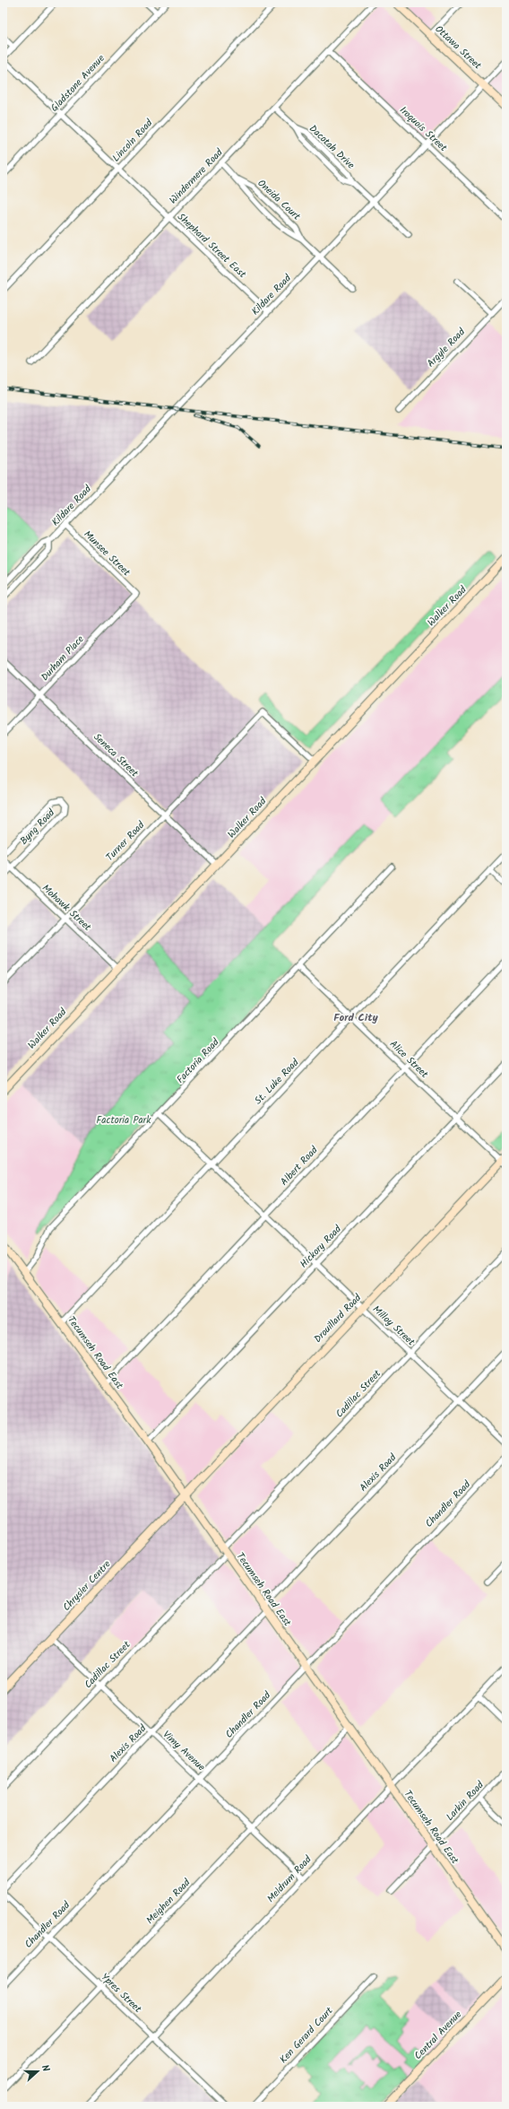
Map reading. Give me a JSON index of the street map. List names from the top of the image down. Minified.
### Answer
{"streets":{"main road":["Ottawa Street","Walker Road","Drouillard Road","Tecumseh Road East","Chrysler Centre","Central Avenue"],"street":["Gladstone Avenue","Iroquois Street","Lincoln Road","Dacotah Drive","Windermere Road","Oneida Court","Shephard Street East","Kildare Road","Argyle Road","Munsee Street","Durham Place","Seneca Street","Byng Road","Turner Road","Mohawk Street","Alice Street","Factoria Road","St. Luke Road","Albert Road","Hickory Road","Milloy Street","Cadillac Street","Alexis Road","Chandler Road","Vimy Avenue","Larkin Road","Meldrum Road","Meighen Road","Ypres Street","Ken Gerard Court"]},"crossings":[["Ottawa Street","Kildare Road"],["Gladstone Avenue","Shephard Street East"],["Iroquois Street","Windermere Road"],["Iroquois Street","Kildare Road"],["Lincoln Road","Shephard Street East"],["Dacotah Drive","Windermere Road"],["Dacotah Drive","Kildare Road"],["Windermere Road","Oneida Court"],["Windermere Road","Shephard Street East"],["Oneida Court","Kildare Road"],["Shephard Street East","Kildare Road"],["Kildare Road","Munsee Street"],["Munsee Street","Durham Place"],["Walker Road","Seneca Street"],["Walker Road","Turner Road"],["Walker Road","Mohawk Street"],["Durham Place","Seneca Street"],["Seneca Street","Turner Road"],["Byng Road","Mohawk Street"],["Turner Road","Mohawk Street"],["Alice Street","Factoria Road"],["Alice Street","St. Luke Road"],["Alice Street","Albert Road"],["Alice Street","Hickory Road"],["Alice Street","Drouillard Road"],["Factoria Road","Milloy Street"],["Factoria Road","Tecumseh Road East"],["St. Luke Road","Milloy Street"],["St. Luke Road","Tecumseh Road East"],["Albert Road","Milloy Street"],["Albert Road","Tecumseh Road East"],["Hickory Road","Milloy Street"],["Hickory Road","Tecumseh Road East"],["Drouillard Road","Milloy Street"],["Drouillard Road","Tecumseh Road East"],["Drouillard Road","Chrysler Centre"],["Milloy Street","Cadillac Street"],["Milloy Street","Alexis Road"],["Tecumseh Road East","Cadillac Street"],["Tecumseh Road East","Alexis Road"],["Tecumseh Road East","Chandler Road"],["Tecumseh Road East","Chrysler Centre"],["Tecumseh Road East","Larkin Road"],["Tecumseh Road East","Meldrum Road"],["Tecumseh Road East","Meighen Road"],["Cadillac Street","Vimy Avenue"],["Alexis Road","Vimy Avenue"],["Chandler Road","Vimy Avenue"],["Chandler Road","Ypres Street"],["Chrysler Centre","Vimy Avenue"],["Vimy Avenue","Meldrum Road"],["Vimy Avenue","Meighen Road"],["Meldrum Road","Ypres Street"],["Meighen Road","Ypres Street"]],"districts":["Ford City"],"parks":["Factoria Park"],"north":"right"}
